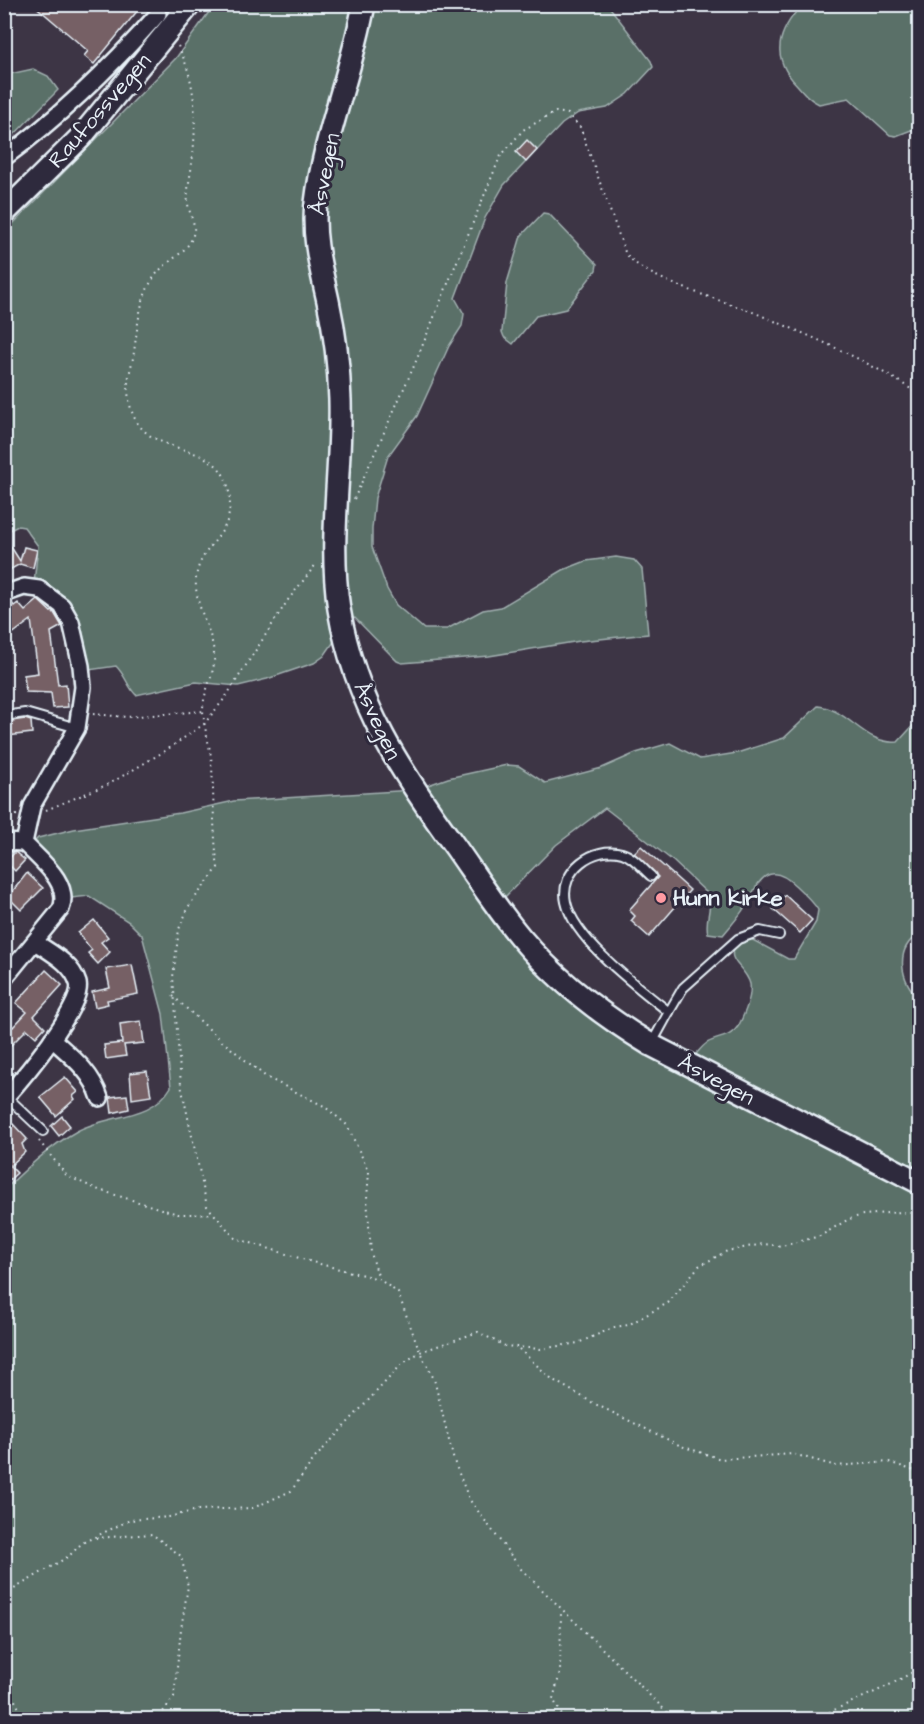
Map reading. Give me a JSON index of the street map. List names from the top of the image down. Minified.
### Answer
{"streets":{"main road":["Raufossvegen","Åsvegen"]},"places":["Hunn kirke"]}
